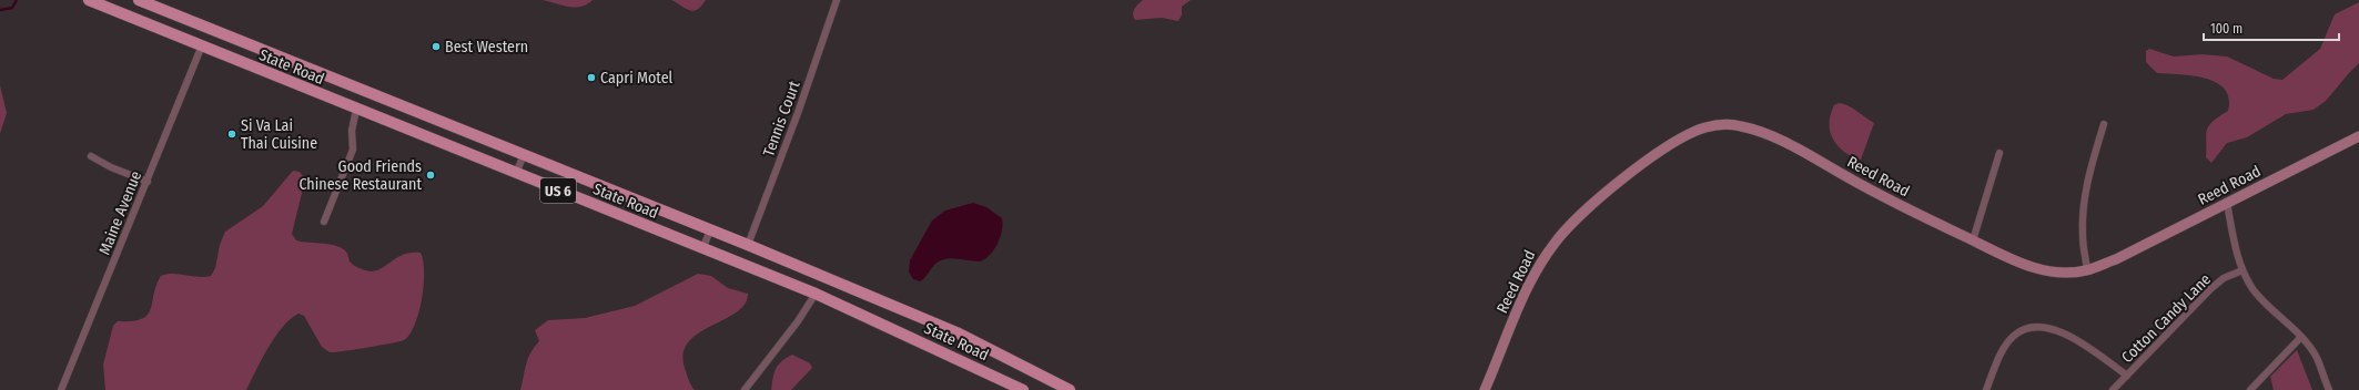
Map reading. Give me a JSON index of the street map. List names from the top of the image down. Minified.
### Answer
{"streets":{"main road":["State Road","US 6"],"street":["Tennis Court","Reed Road","Maine Avenue","Cotton Candy Lane"]},"crossings":[["State Road","Tennis Court"],["State Road","Maine Avenue"]],"places":["Best Western","Capri Motel","Si Va Lai Thai Cuisine","Good Friends Chinese Restaurant"],"scale_bar":"100 m"}
